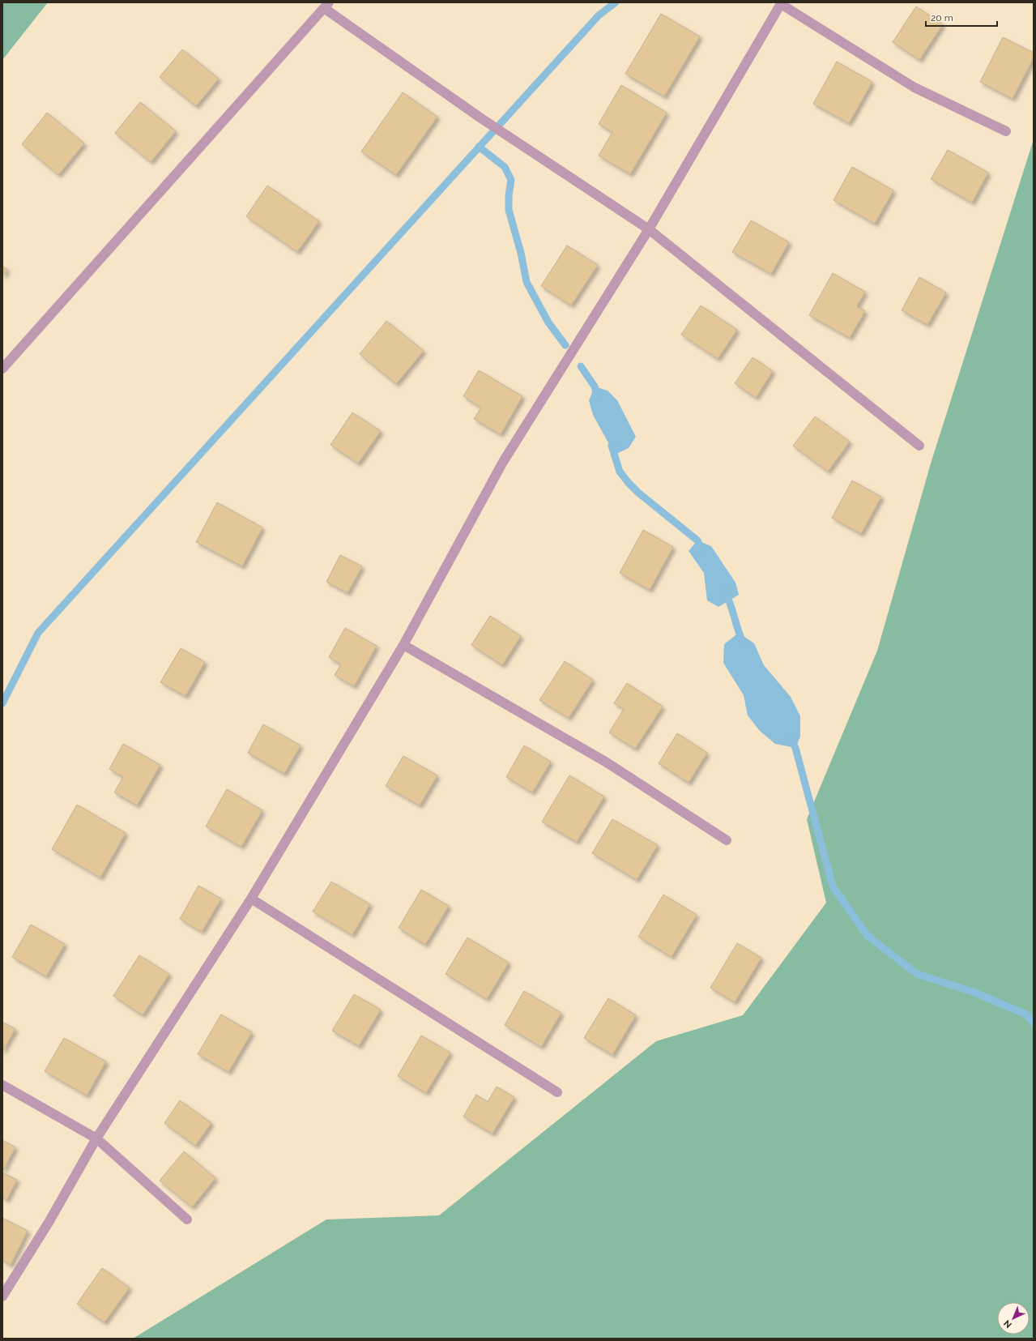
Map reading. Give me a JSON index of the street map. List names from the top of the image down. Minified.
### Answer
{"scale_bar":"20 m","north":"bottom left"}
